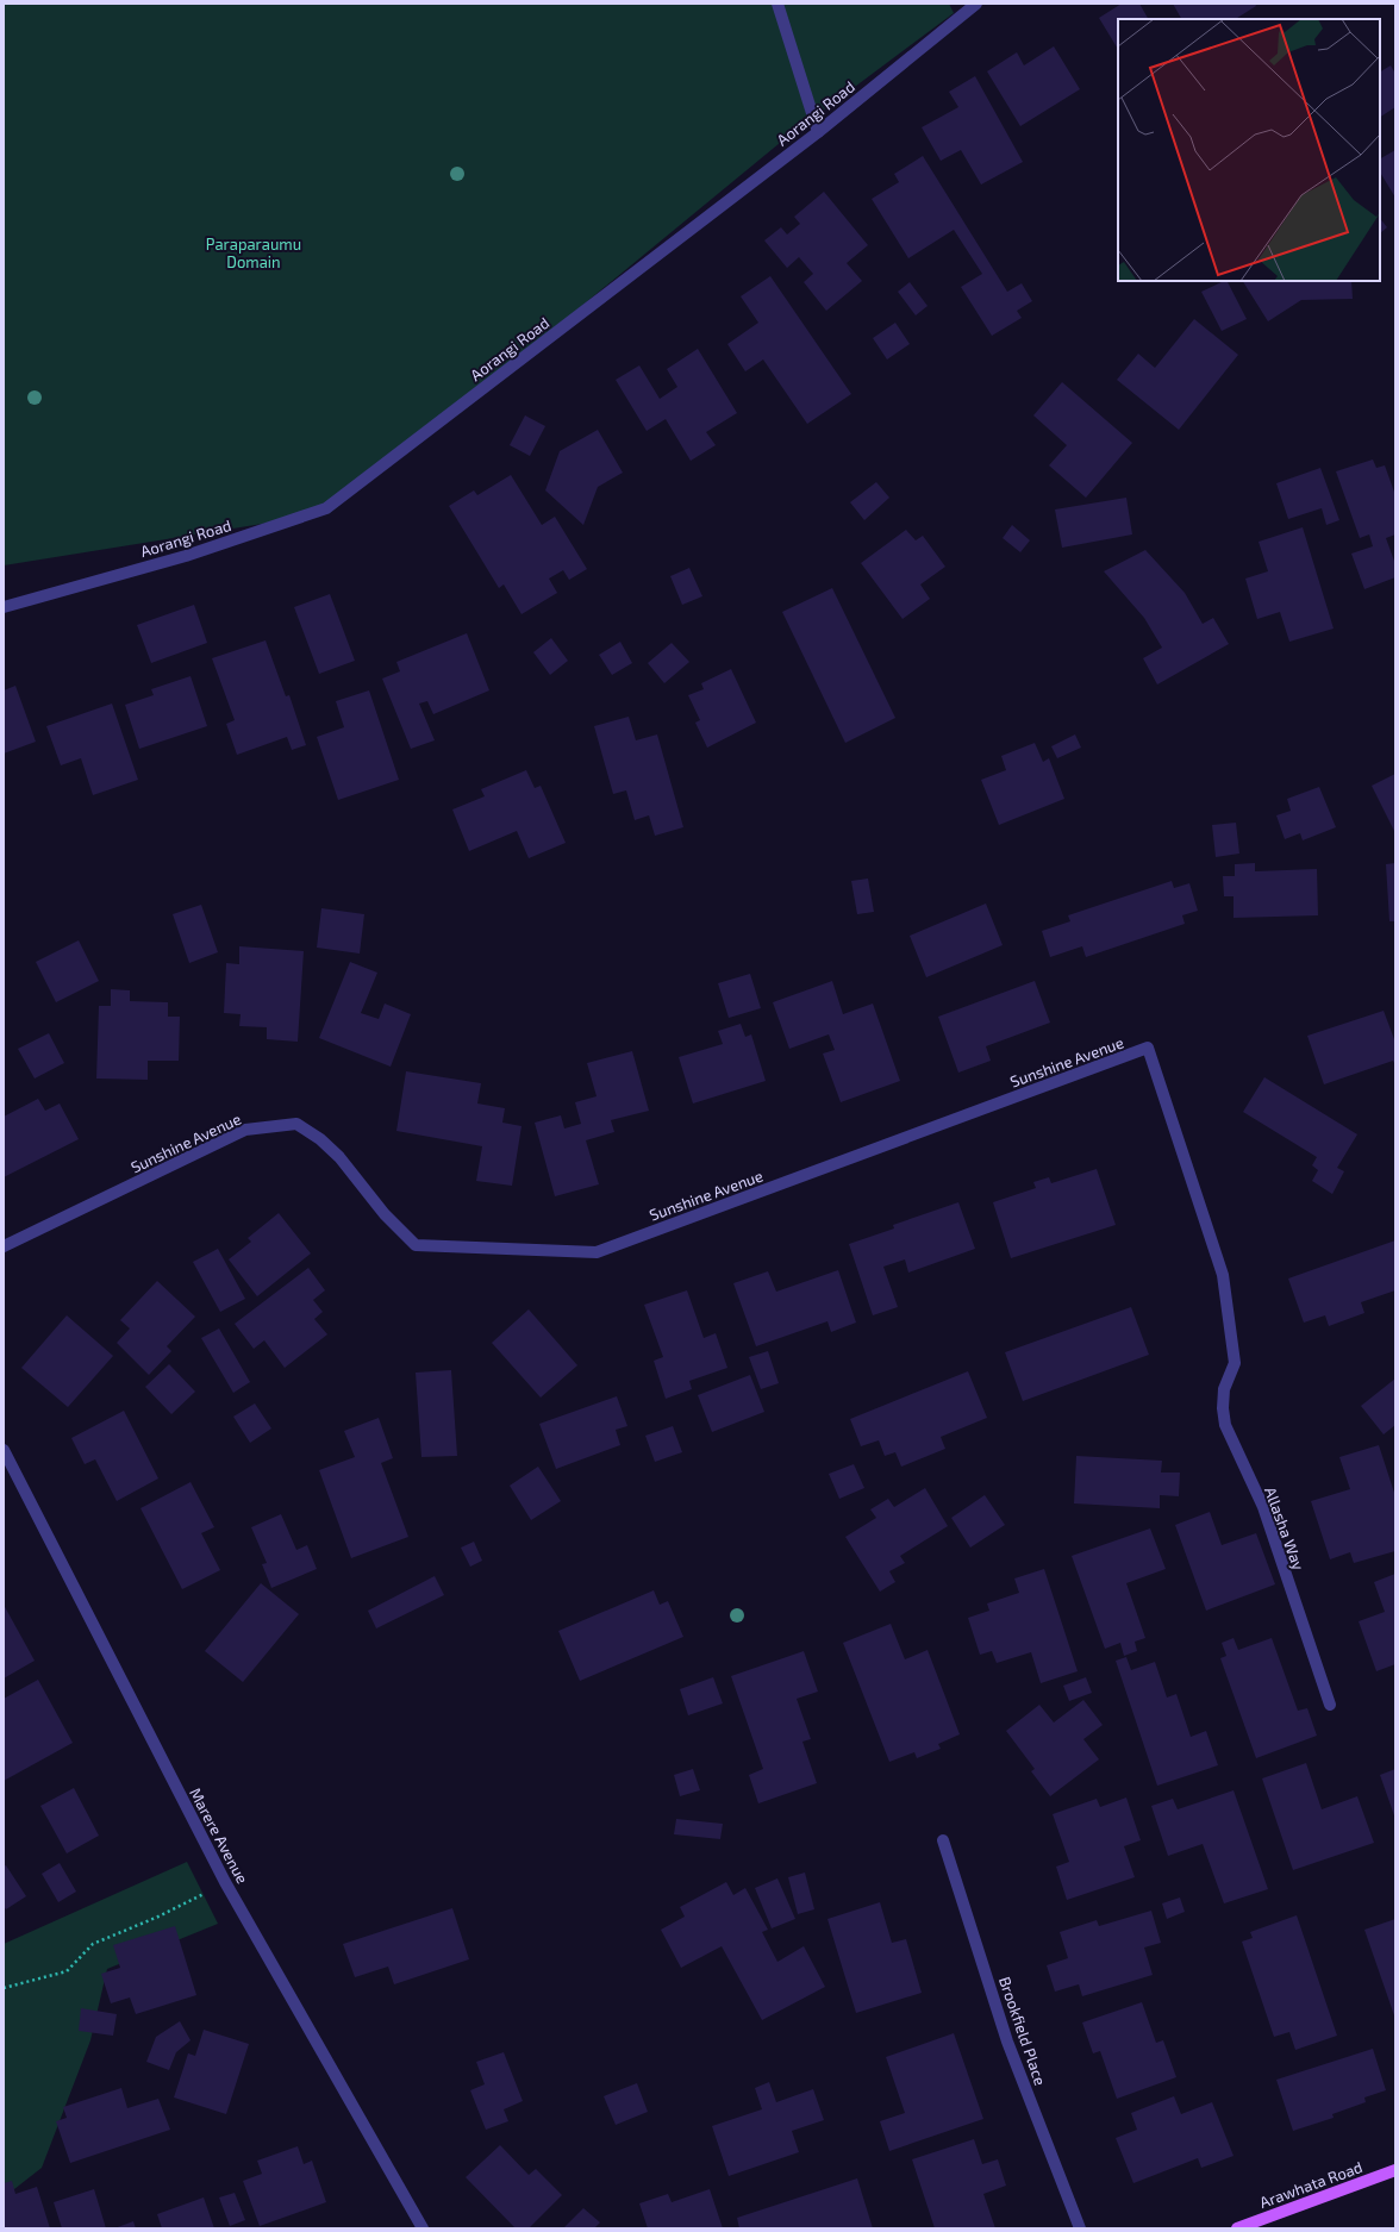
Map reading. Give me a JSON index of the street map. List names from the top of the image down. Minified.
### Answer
{"streets":{"main road":["Arawhata Road"],"street":["Aorangi Road","Sunshine Avenue","Allasha Way","Marere Avenue","Brookfield Place"]},"crossings":[["Sunshine Avenue","Allasha Way"]],"parks":["Paraparaumu Domain"]}
